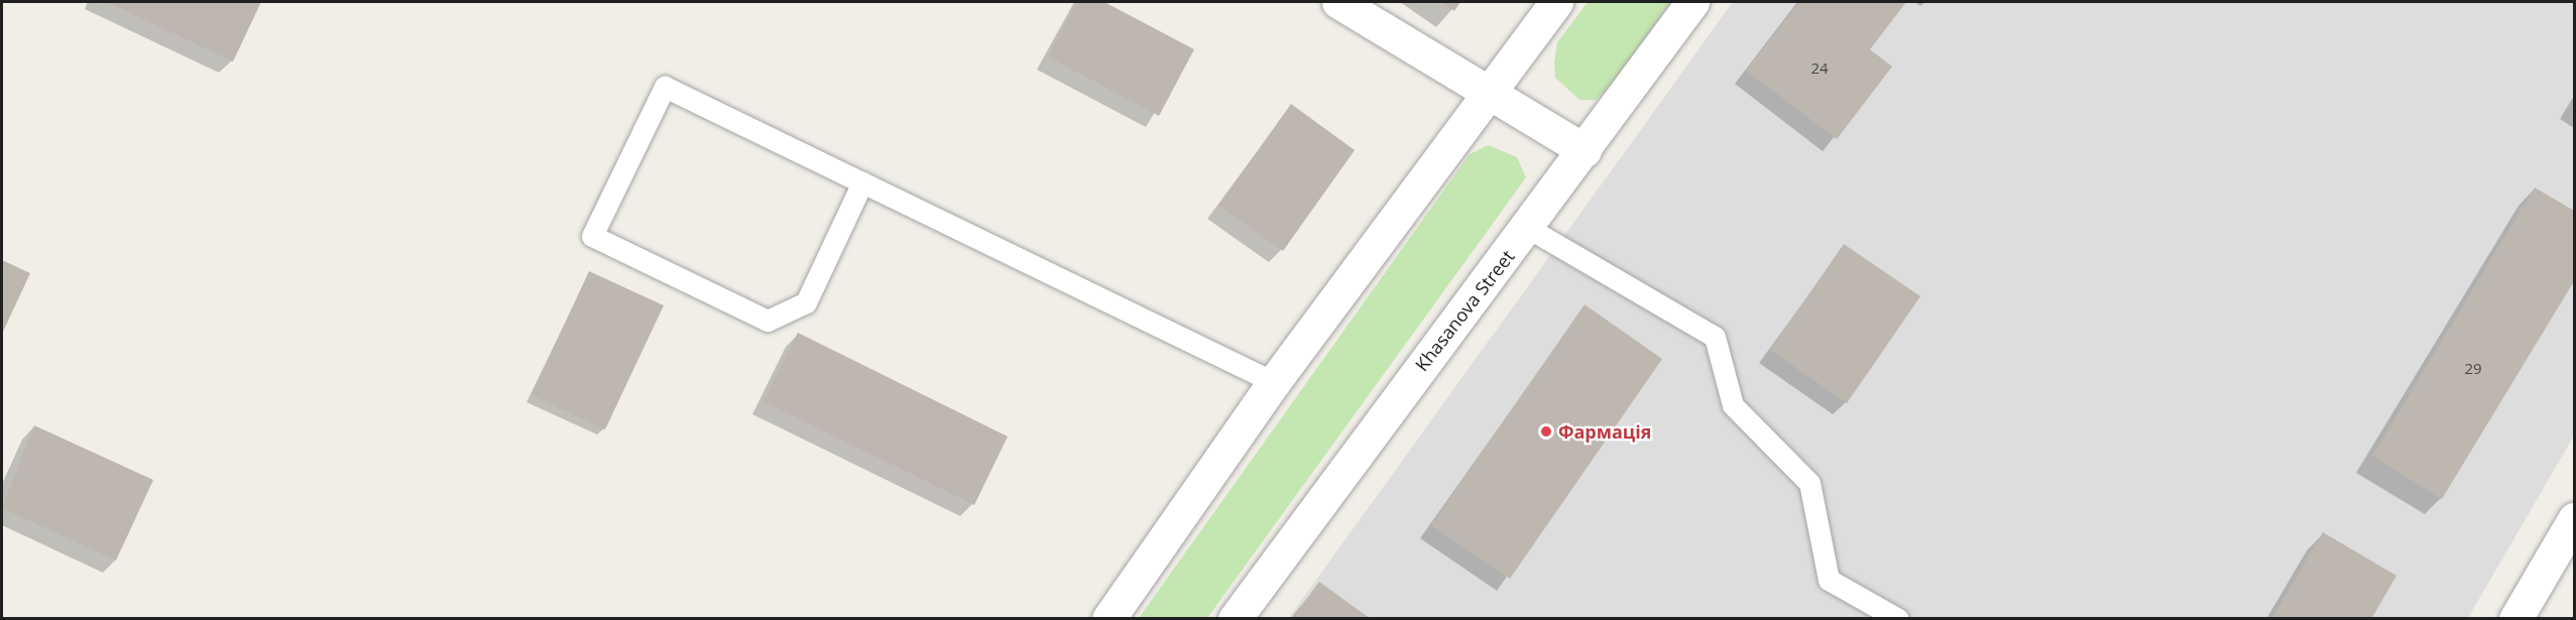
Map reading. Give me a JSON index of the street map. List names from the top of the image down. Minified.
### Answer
{"streets":{"street":["Khasanova Street"]},"places":["Фармація"],"house_numbers":["24","29"]}
